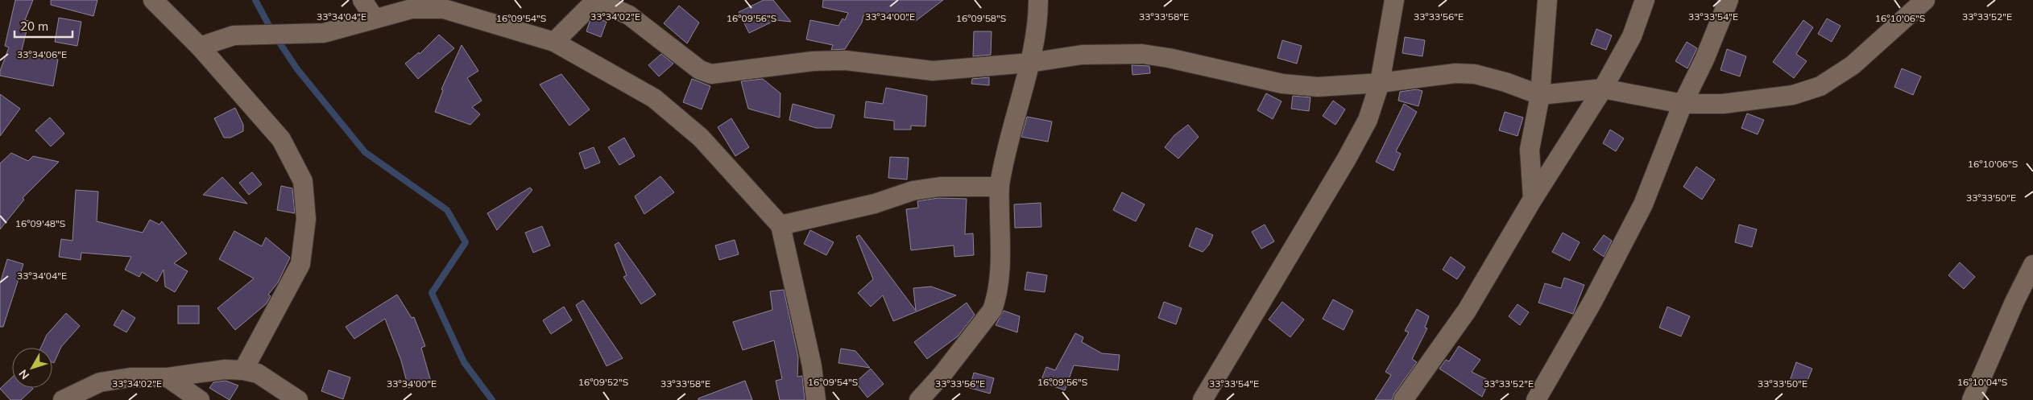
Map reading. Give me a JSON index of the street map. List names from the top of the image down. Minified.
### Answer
{"scale_bar":"20 m","north":"bottom left","coordinates":["33°34'04\"E","33°34'02\"E","33°34'00\"E","33°33'58\"E","33°33'56\"E","33°33'54\"E","33°33'52\"E","16°10'06\"S","16°09'54\"S","16°09'56\"S","16°09'58\"S","33°34'06\"E","33°33'50\"E","16°09'48\"S","16°09'52\"S","16°10'04\"S"]}
